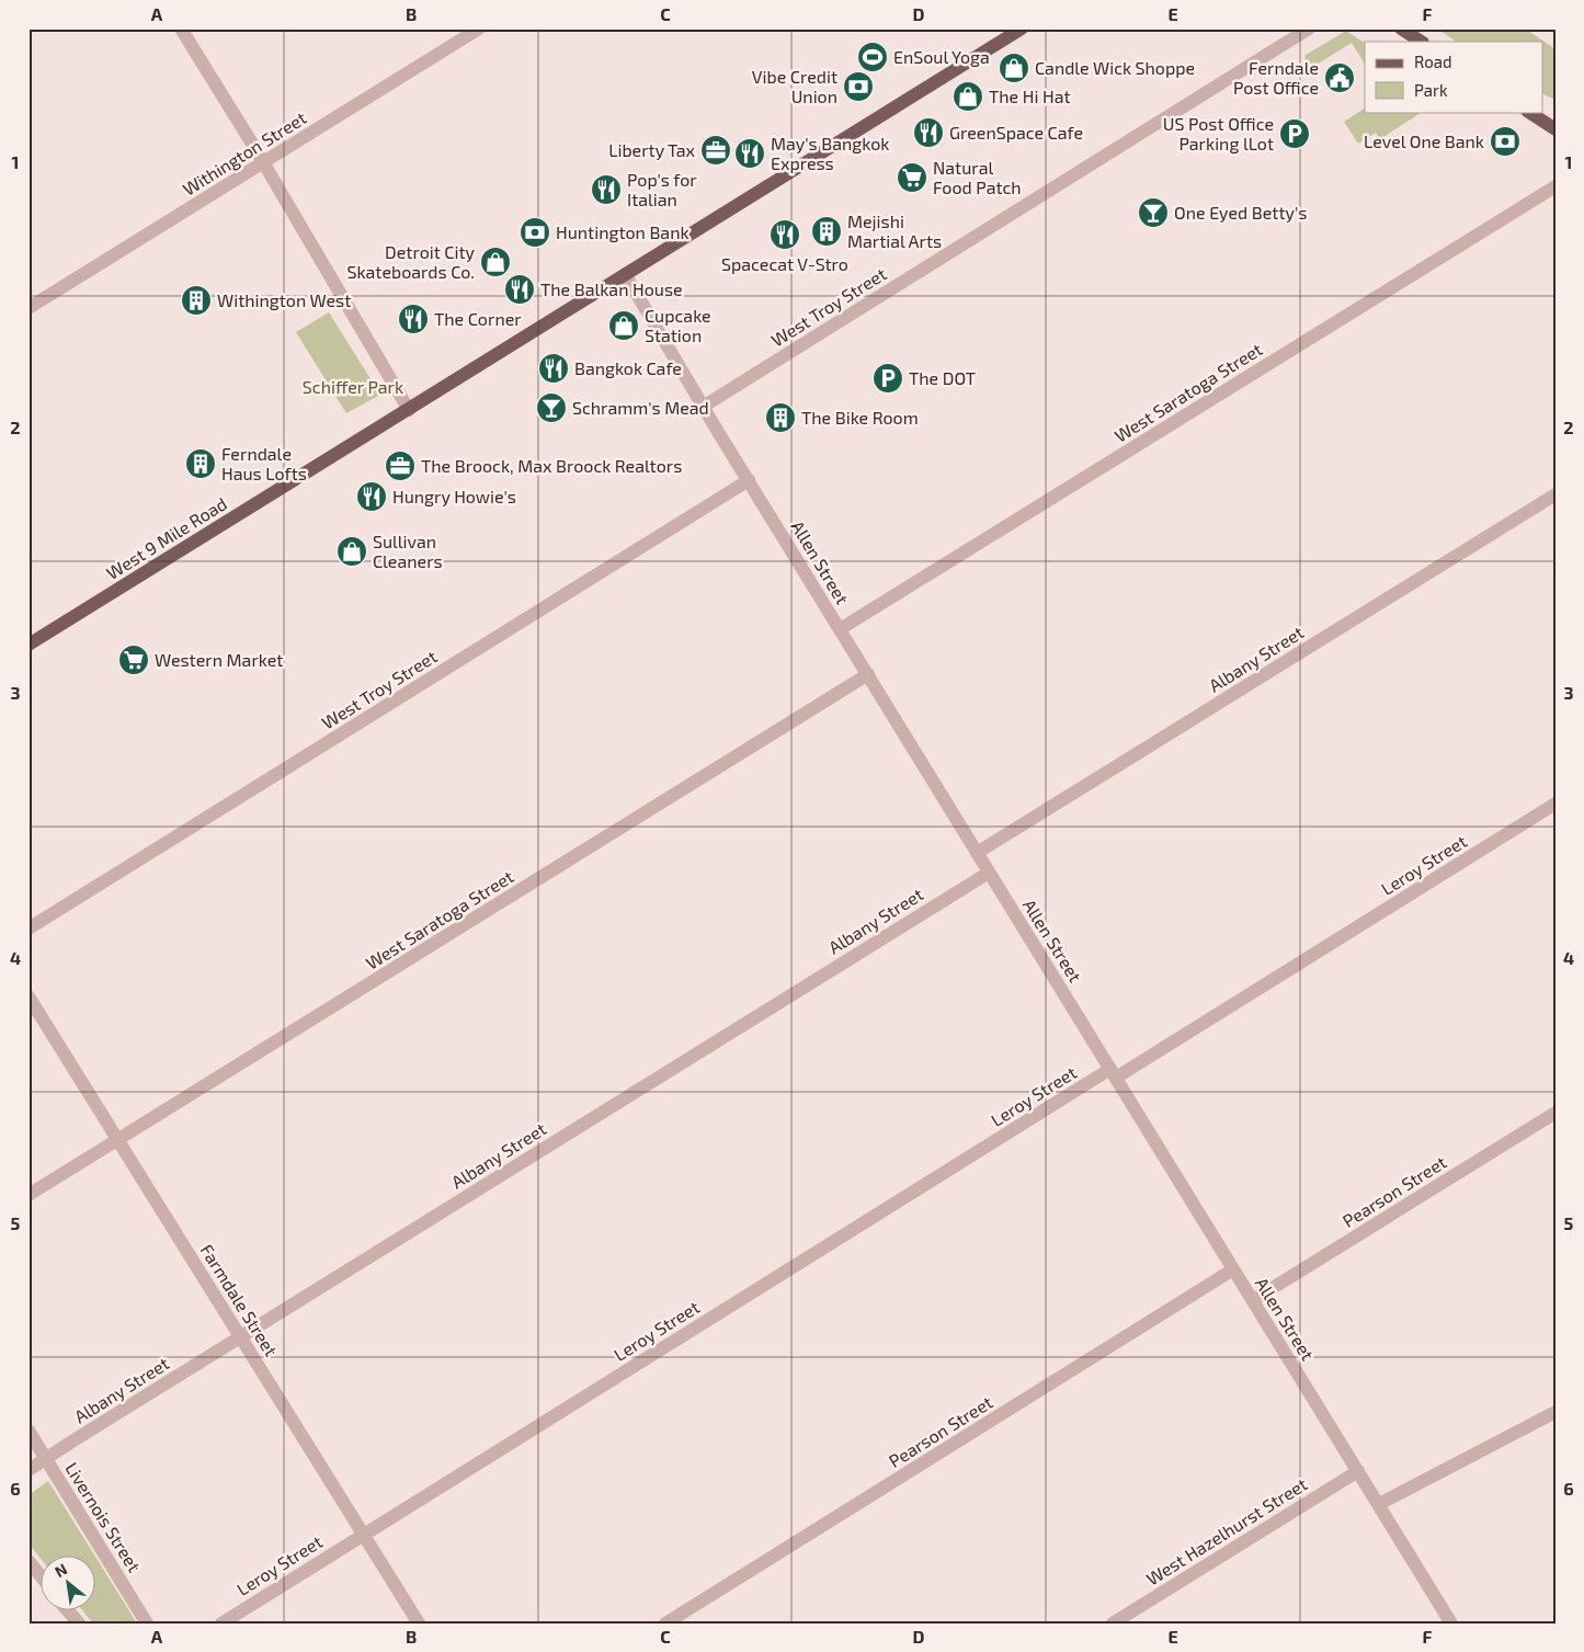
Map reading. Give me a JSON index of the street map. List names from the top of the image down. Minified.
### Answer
{"streets":{"main road":["West 9 Mile Road"],"street":["Withington Street","West Troy Street","West Saratoga Street","Allen Street","Albany Street","Leroy Street","Pearson Street","Farmdale Street","Livernois Street","West Hazelhurst Street"]},"crossings":[["West Troy Street","Allen Street"],["West Saratoga Street","Allen Street"],["West Saratoga Street","Farmdale Street"],["West 9 Mile Road","Allen Street"],["Allen Street","Albany Street"],["Allen Street","Leroy Street"],["Allen Street","Pearson Street"],["Allen Street","West Hazelhurst Street"],["Albany Street","Farmdale Street"],["Albany Street","Livernois Street"],["Leroy Street","Farmdale Street"]],"parks":["Schiffer Park"],"places":{"sports":["EnSoul Yoga"],"shop":["Candle Wick Shoppe","The Hi Hat","Detroit City Skateboards Co.","Cupcake Station","Sullivan Cleaners"],"public building":["Ferndale Post Office"],"bank":["Vibe Credit Union","Level One Bank","Huntington Bank"],"restaurant":["GreenSpace Cafe","May's Bangkok Express","Pop's for Italian","Spacecat V-Stro","The Balkan House","The Corner","Bangkok Cafe","Hungry Howie's"],"parking":["US Post Office Parking lLot","The DOT"],"office":["Liberty Tax","The Broock, Max Broock Realtors"],"supermarket":["Natural Food Patch","Western Market"],"bar":["One Eyed Betty's","Schramm's Mead"],"building":["Mejishi Martial Arts","Withington West","The Bike Room","Ferndale Haus Lofts"]},"legend":["Road","Park"],"north":"top left","grid":{"columns":["A","B","C","D","E","F"],"rows":["1","2","3","4","5","6"]}}
